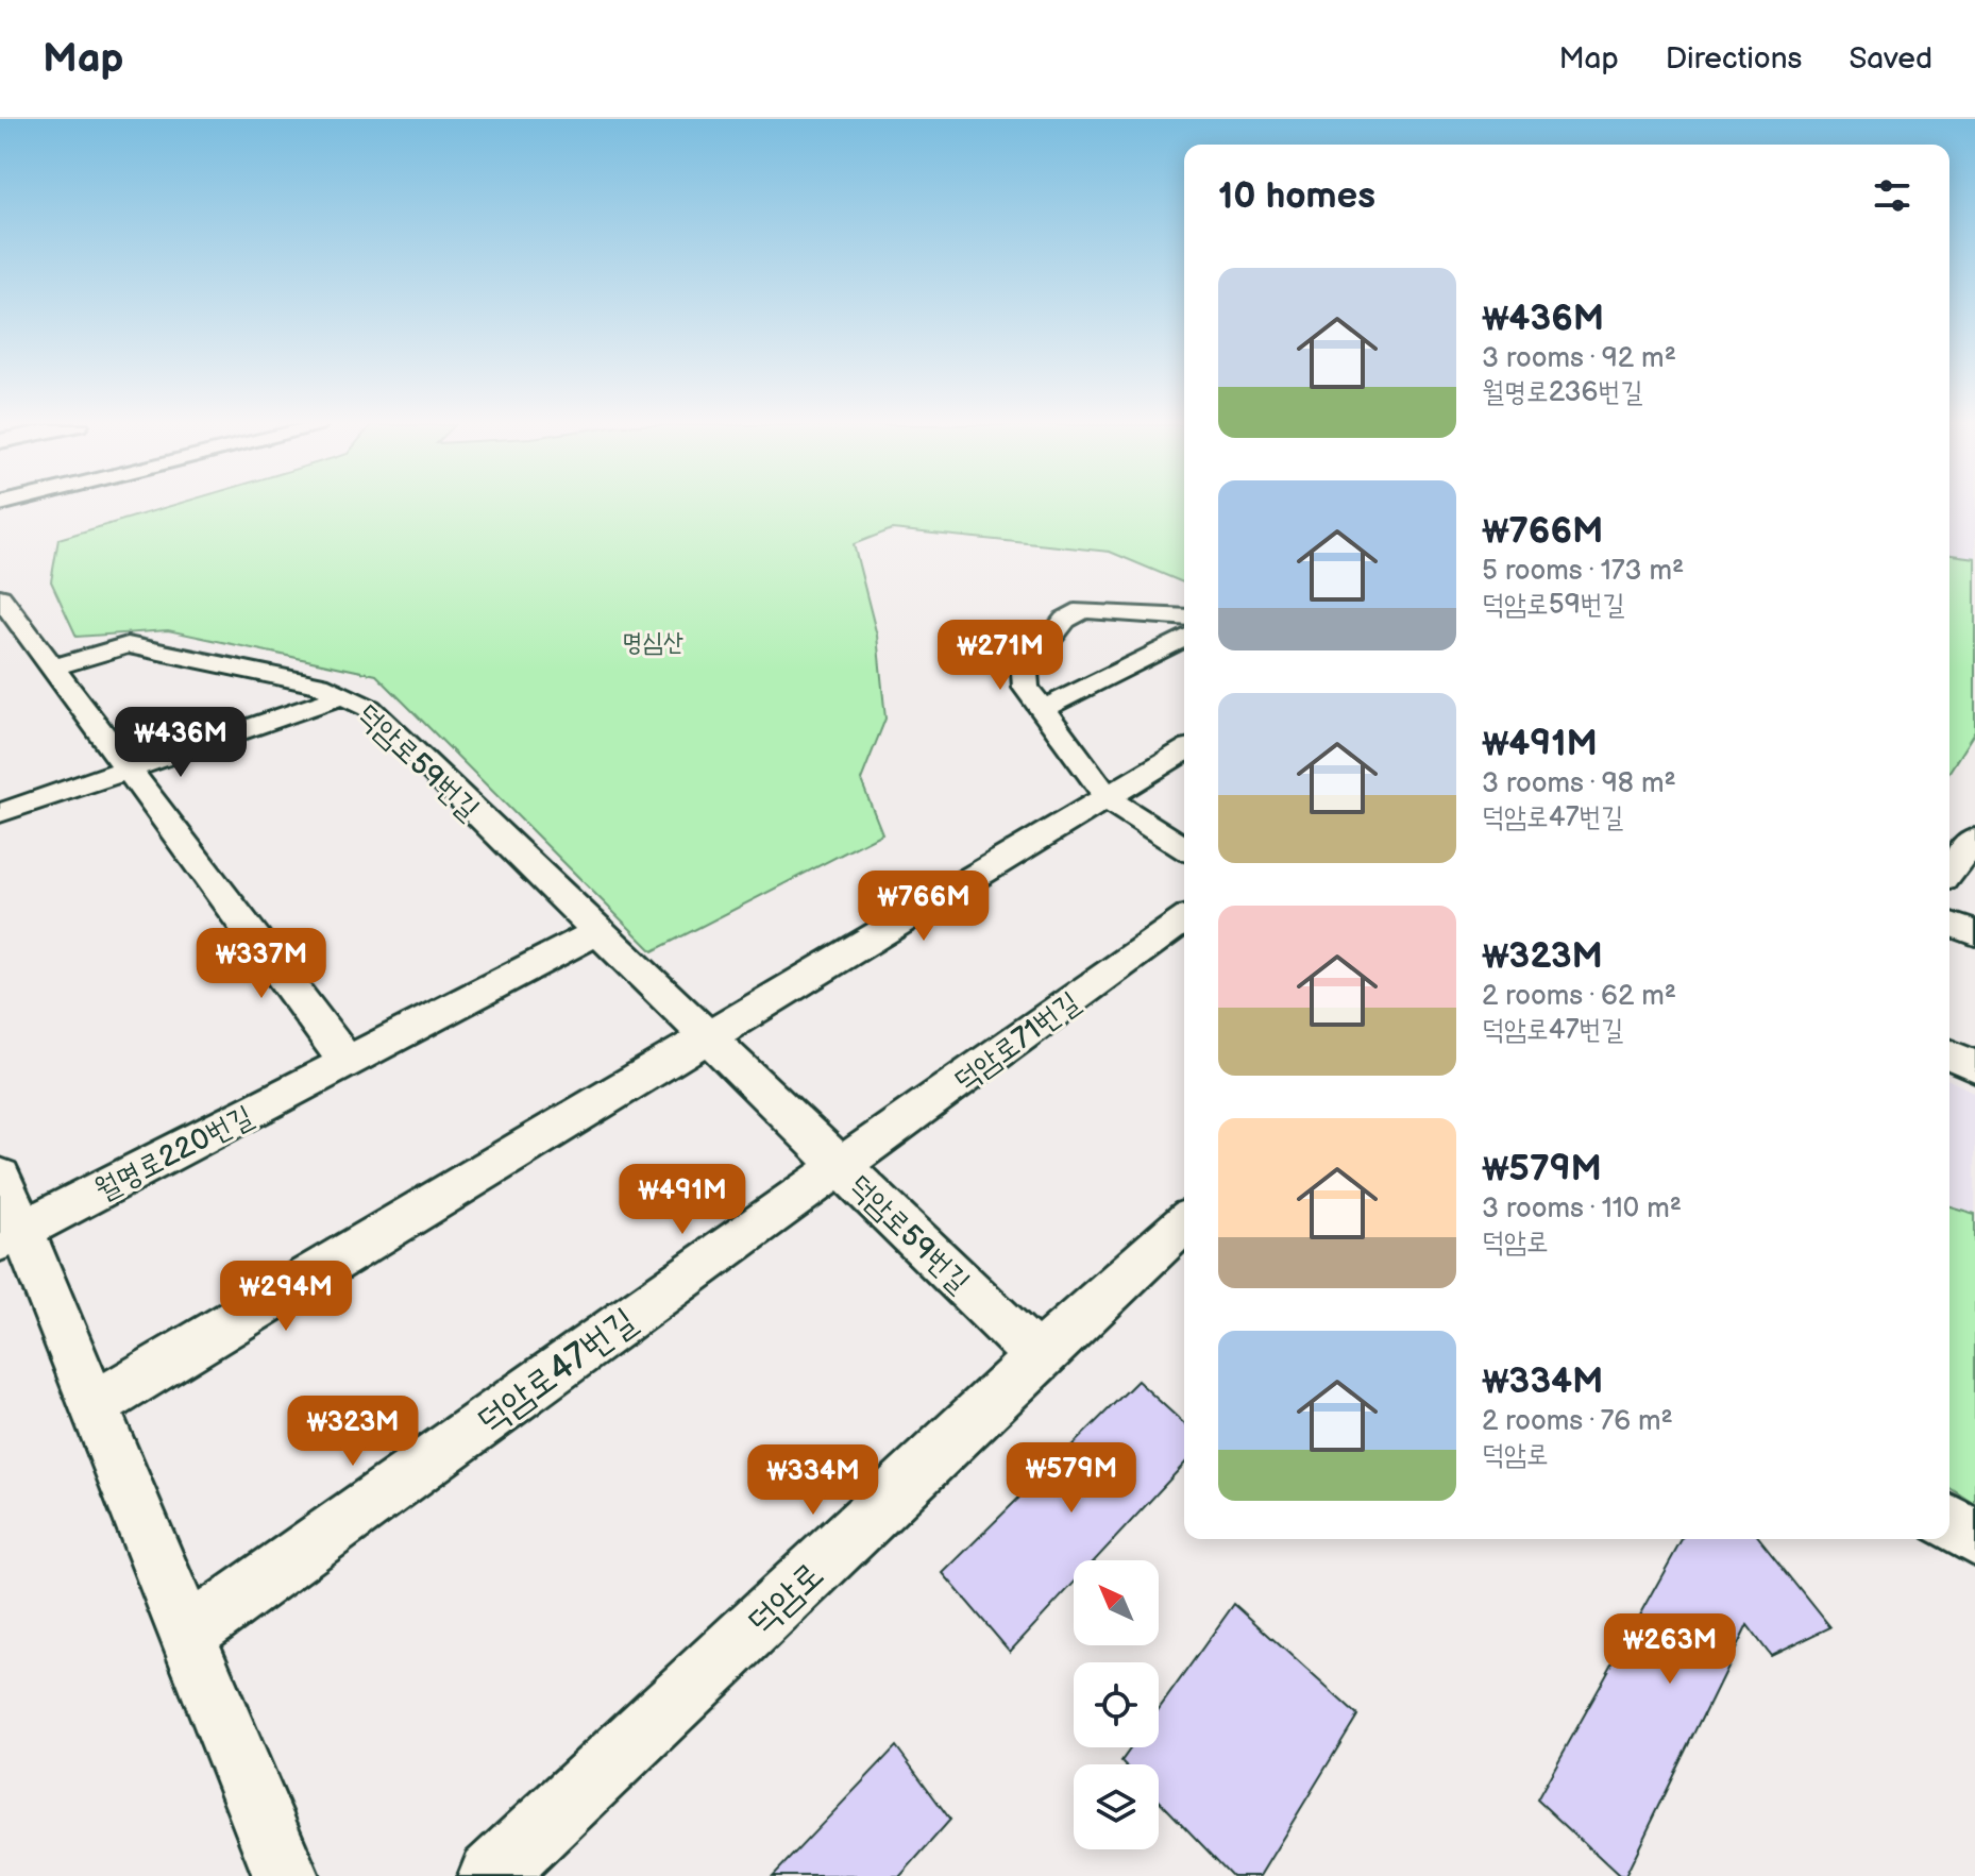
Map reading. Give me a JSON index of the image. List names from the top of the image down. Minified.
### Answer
{"streets":{"street":["덕암로59번길","덕암로71번길","월명로220번길","덕암로47번길","덕암로"]},"crossings":[["덕암로59번길","덕암로71번길"],["덕암로59번길","월명로220번길"],["덕암로59번길","덕암로47번길"],["덕암로59번길","덕암로"],["덕암로71번길","덕암로47번길"]],"parks":["명심산"],"north":"top left","page":{"header":"Map","nav":["Map","Directions","Saved"],"heading":"10 homes","list":[{"name":"₩436M","note":"3 rooms · 92 m² · 월명로236번길"},{"name":"₩766M","note":"5 rooms · 173 m² · 덕암로59번길"},{"name":"₩491M","note":"3 rooms · 98 m² · 덕암로47번길"},{"name":"₩323M","note":"2 rooms · 62 m² · 덕암로47번길"},{"name":"₩579M","note":"3 rooms · 110 m² · 덕암로"},{"name":"₩334M","note":"2 rooms · 76 m² · 덕암로"}],"price":["₩271M","₩436M","₩766M","₩337M","₩491M","₩294M","₩323M","₩579M","₩334M","₩263M"]}}
